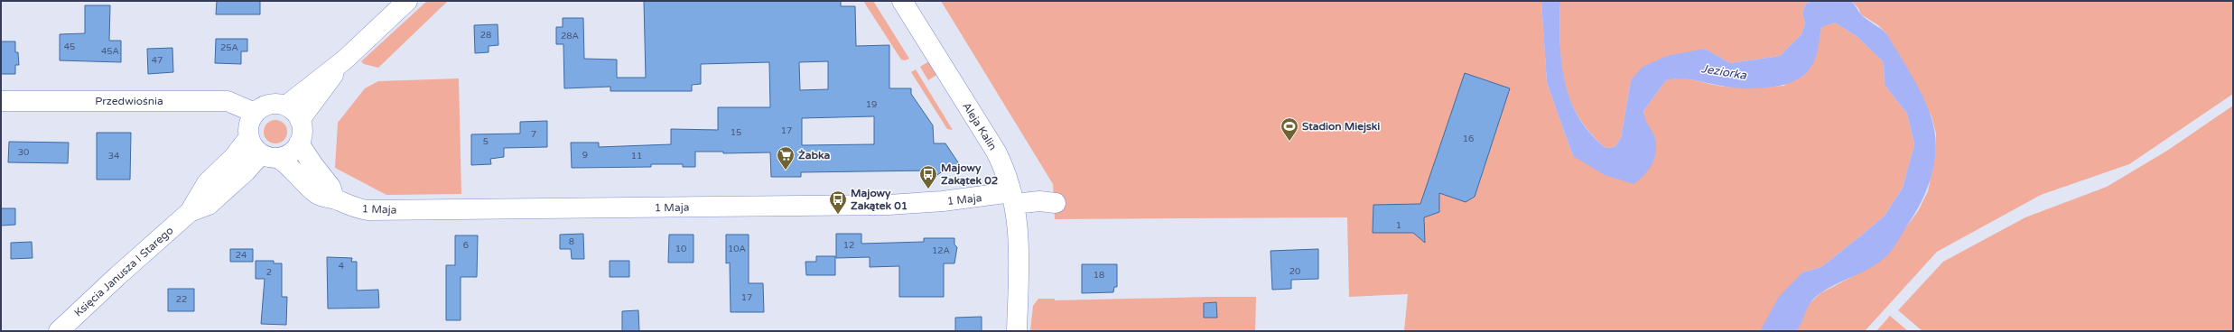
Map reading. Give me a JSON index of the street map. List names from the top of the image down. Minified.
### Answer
{"streets":{"street":["Przedwiośnia","Aleja Kalin","1 Maja","Księcia Janusza I Starego"]},"crossings":[["Przedwiośnia","1 Maja"],["Przedwiośnia","Księcia Janusza I Starego"],["Aleja Kalin","1 Maja"],["1 Maja","Księcia Janusza I Starego"]],"water":["Jeziorka"],"places":{"sports":["Stadion Miejski"],"supermarket":["Żabka"],"bus stop":["Majowy Zakątek 02","Majowy Zakątek 01"]},"house_numbers":["28","28A","45","25A","45A","47","19","17","15","7","16","5","30","9","34","11","1","8","6","12","10","10A","12A","24","4","20","2","18","17","22"]}
